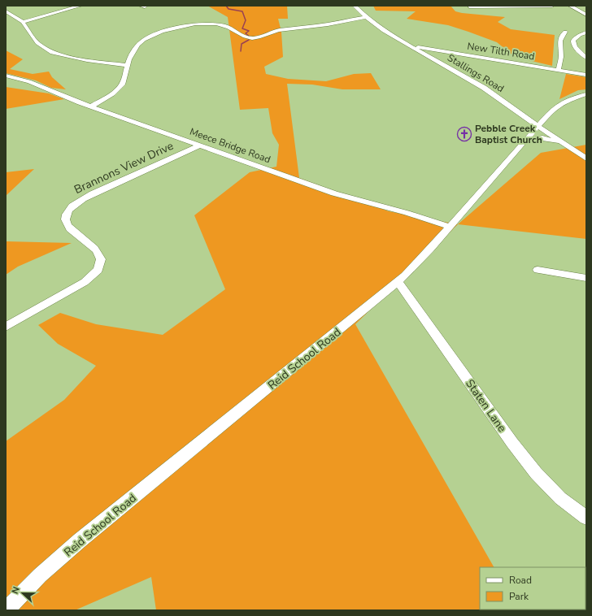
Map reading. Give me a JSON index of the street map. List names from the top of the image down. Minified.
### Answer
{"streets":{"street":["New Tilth Road","Stallings Road","Meece Bridge Road","Brannons View Drive","Reid School Road","Staten Lane"]},"crossings":[["New Tilth Road","Stallings Road"],["Stallings Road","Reid School Road"],["Meece Bridge Road","Brannons View Drive"],["Meece Bridge Road","Reid School Road"],["Reid School Road","Staten Lane"]],"places":{"church":["Pebble Creek Baptist Church"]},"legend":["Road","Park"],"north":"left"}
